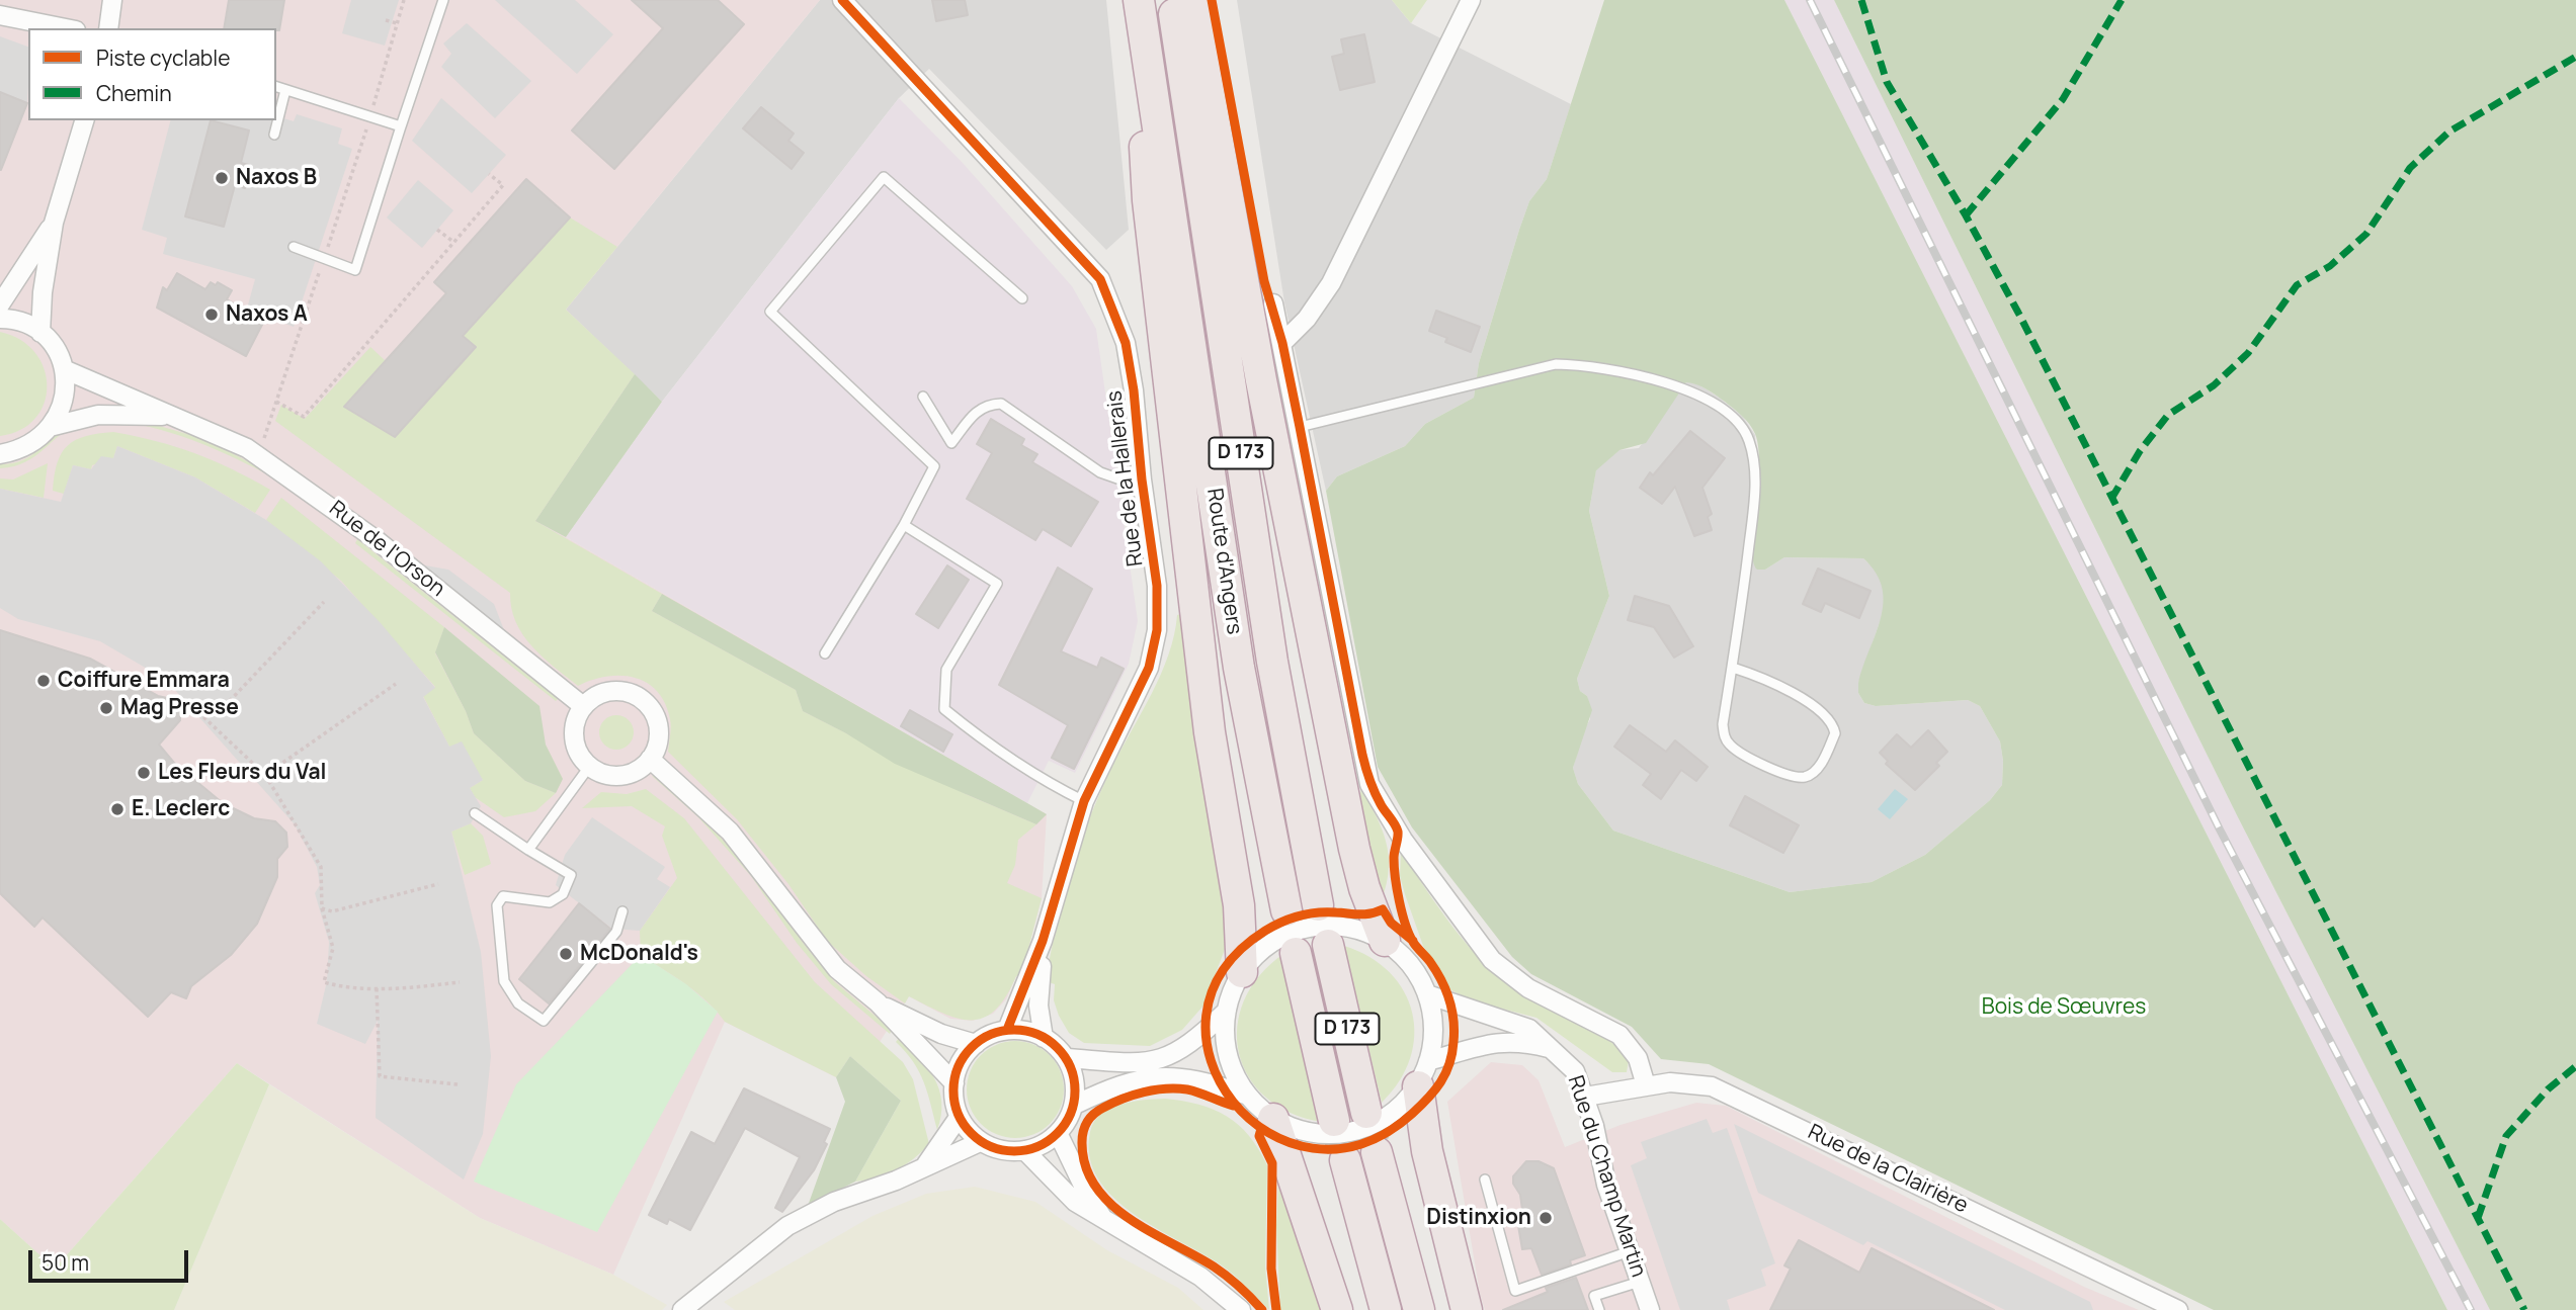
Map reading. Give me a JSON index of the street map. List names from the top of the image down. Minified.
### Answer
{"streets":{"highway":["D 173","Route d'Angers"],"street":["Rue de la Hallerais","Rue de l'Orson","Rue de la Clairière","Rue du Champ Martin"]},"crossings":[["Rue de la Clairière","Rue du Champ Martin"]],"parks":["Bois de Sœuvres"],"places":["Naxos B","Naxos A","Coiffure Emmara","Mag Presse","Les Fleurs du Val","E. Leclerc","McDonald's","Distinxion"],"legend":["Piste cyclable","Chemin"],"scale_bar":"50 m"}
